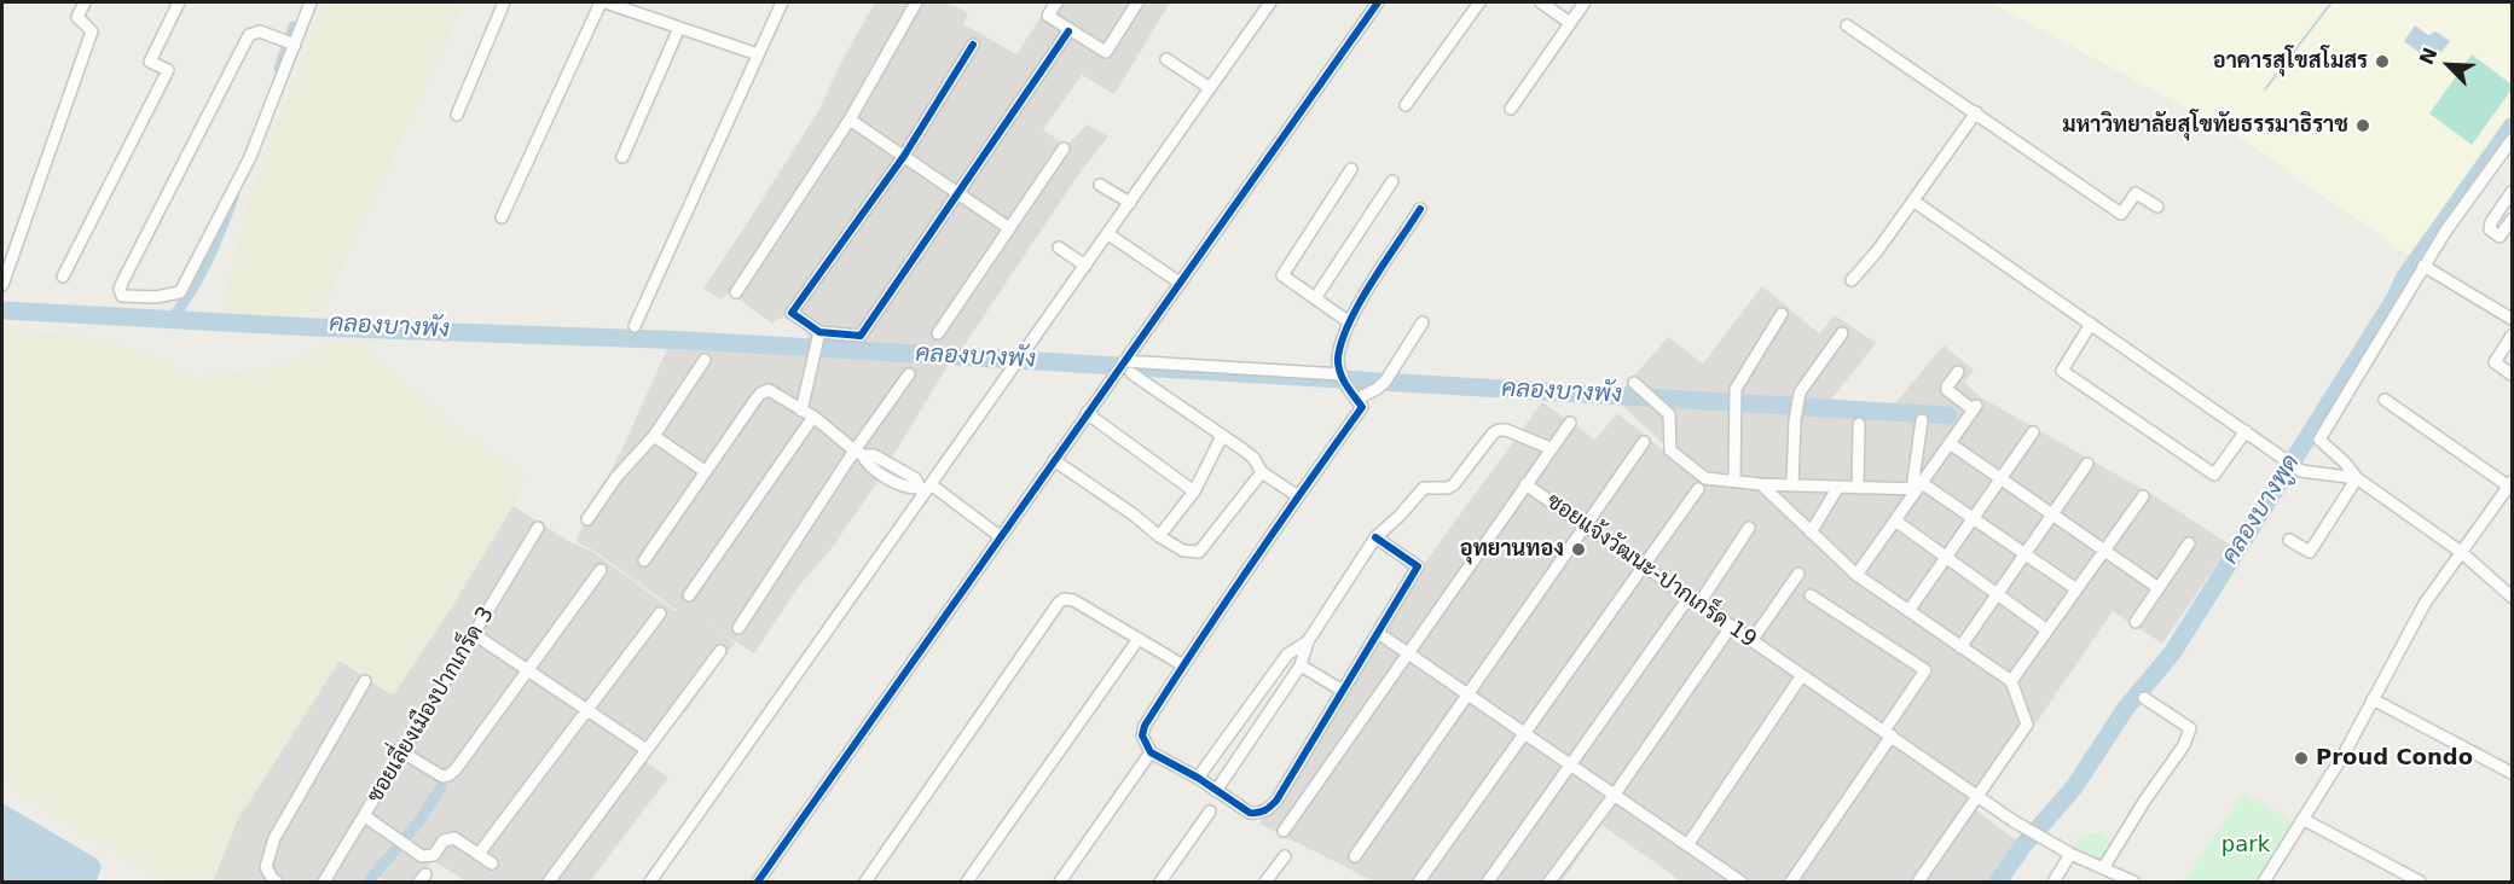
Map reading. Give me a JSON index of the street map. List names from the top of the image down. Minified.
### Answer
{"streets":{"street":["ซอยแจ้งวัฒนะ-ปากเกร็ด 19","ซอยเลี่ยงเมืองปากเกร็ด 3"]},"water":["คลองบางพัง","คลองบางพูด"],"parks":["park"],"places":["อาคารสุโขสโมสร","มหาวิทยาลัยสุโขทัยธรรมาธิราช","อุทยานทอง","Proud Condo"],"north":"top left"}
